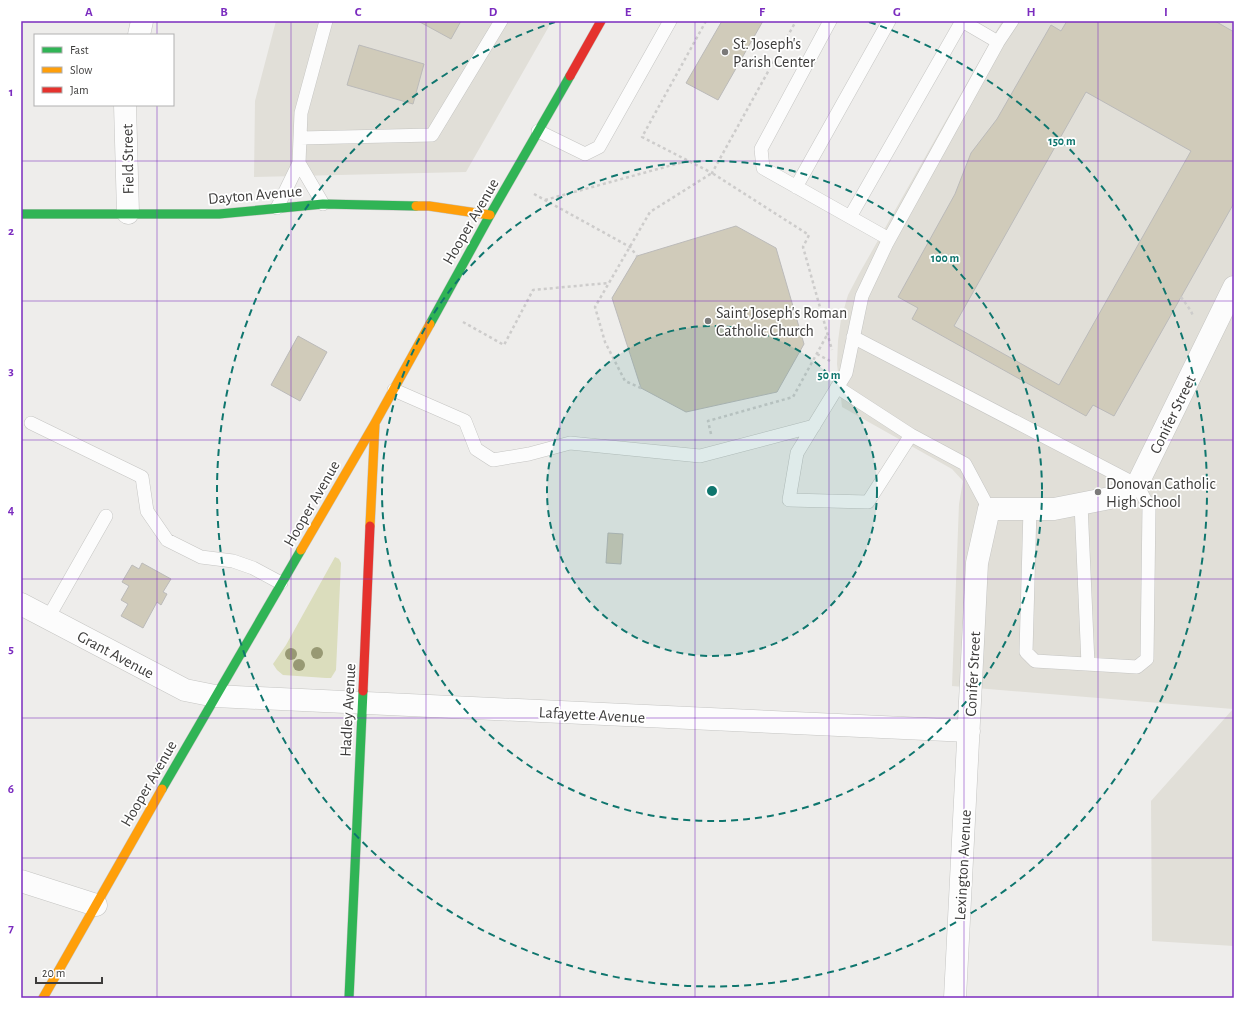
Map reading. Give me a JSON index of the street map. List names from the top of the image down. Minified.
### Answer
{"streets":{"main road":["Dayton Avenue","Hooper Avenue","Hadley Avenue"],"street":["Field Street","Conifer Street","Grant Avenue","Lafayette Avenue","Lexington Avenue"]},"crossings":[["Field Street","Dayton Avenue"],["Dayton Avenue","Hooper Avenue"],["Hooper Avenue","Grant Avenue"],["Hooper Avenue","Hadley Avenue"],["Hooper Avenue","Lafayette Avenue"],["Conifer Street","Lafayette Avenue"],["Conifer Street","Lexington Avenue"],["Grant Avenue","Lafayette Avenue"],["Hadley Avenue","Lafayette Avenue"],["Lafayette Avenue","Lexington Avenue"]],"places":["St. Joseph's Parish Center","Saint Joseph's Roman Catholic Church","Donovan Catholic High School"],"legend":["Fast","Slow","Jam"],"scale_bar":"20 m","grid":{"columns":["A","B","C","D","E","F","G","H","I"],"rows":["1","2","3","4","5","6","7"]},"rings":["150 m","100 m","50 m"]}
